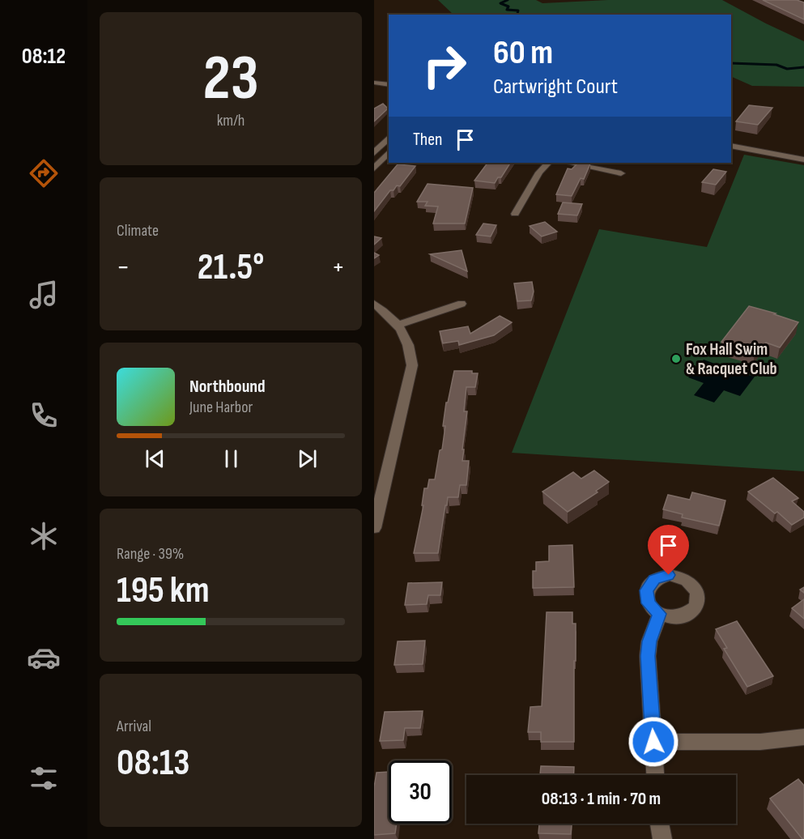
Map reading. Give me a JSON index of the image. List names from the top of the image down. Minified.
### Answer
{"places":["Fox Hall Swim & Racquet Club"],"page":{"tabs":"08:12","tile":[["23","km/h"],"Climate",["Range · 39%","195 km"],["Arrival","08:13"]],"turn":["60 m","Cartwright Court"],"then":"Then","heat":["−","21.5°","+"],"song":["Northbound","June Harbor"],"limit":"30","trip":"08:13 · 1 min · 70 m"}}
